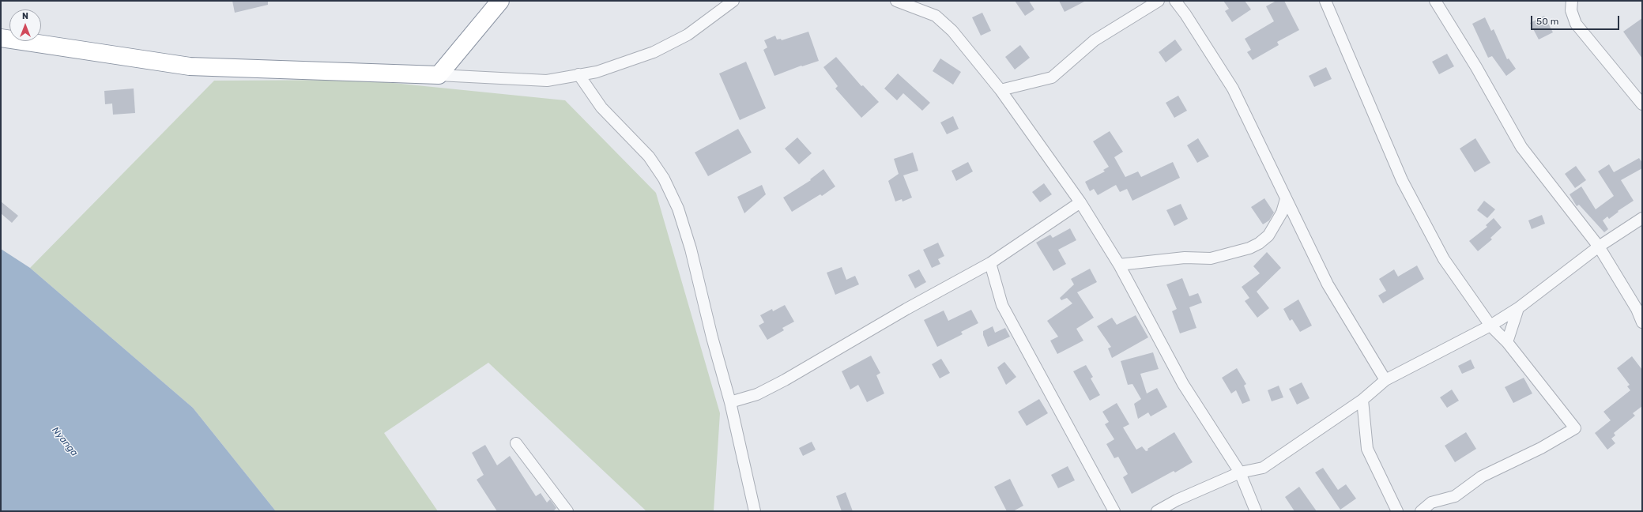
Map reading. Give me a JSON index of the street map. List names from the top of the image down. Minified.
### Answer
{"water":["Nyanga"],"scale_bar":"50 m","north":"top"}
